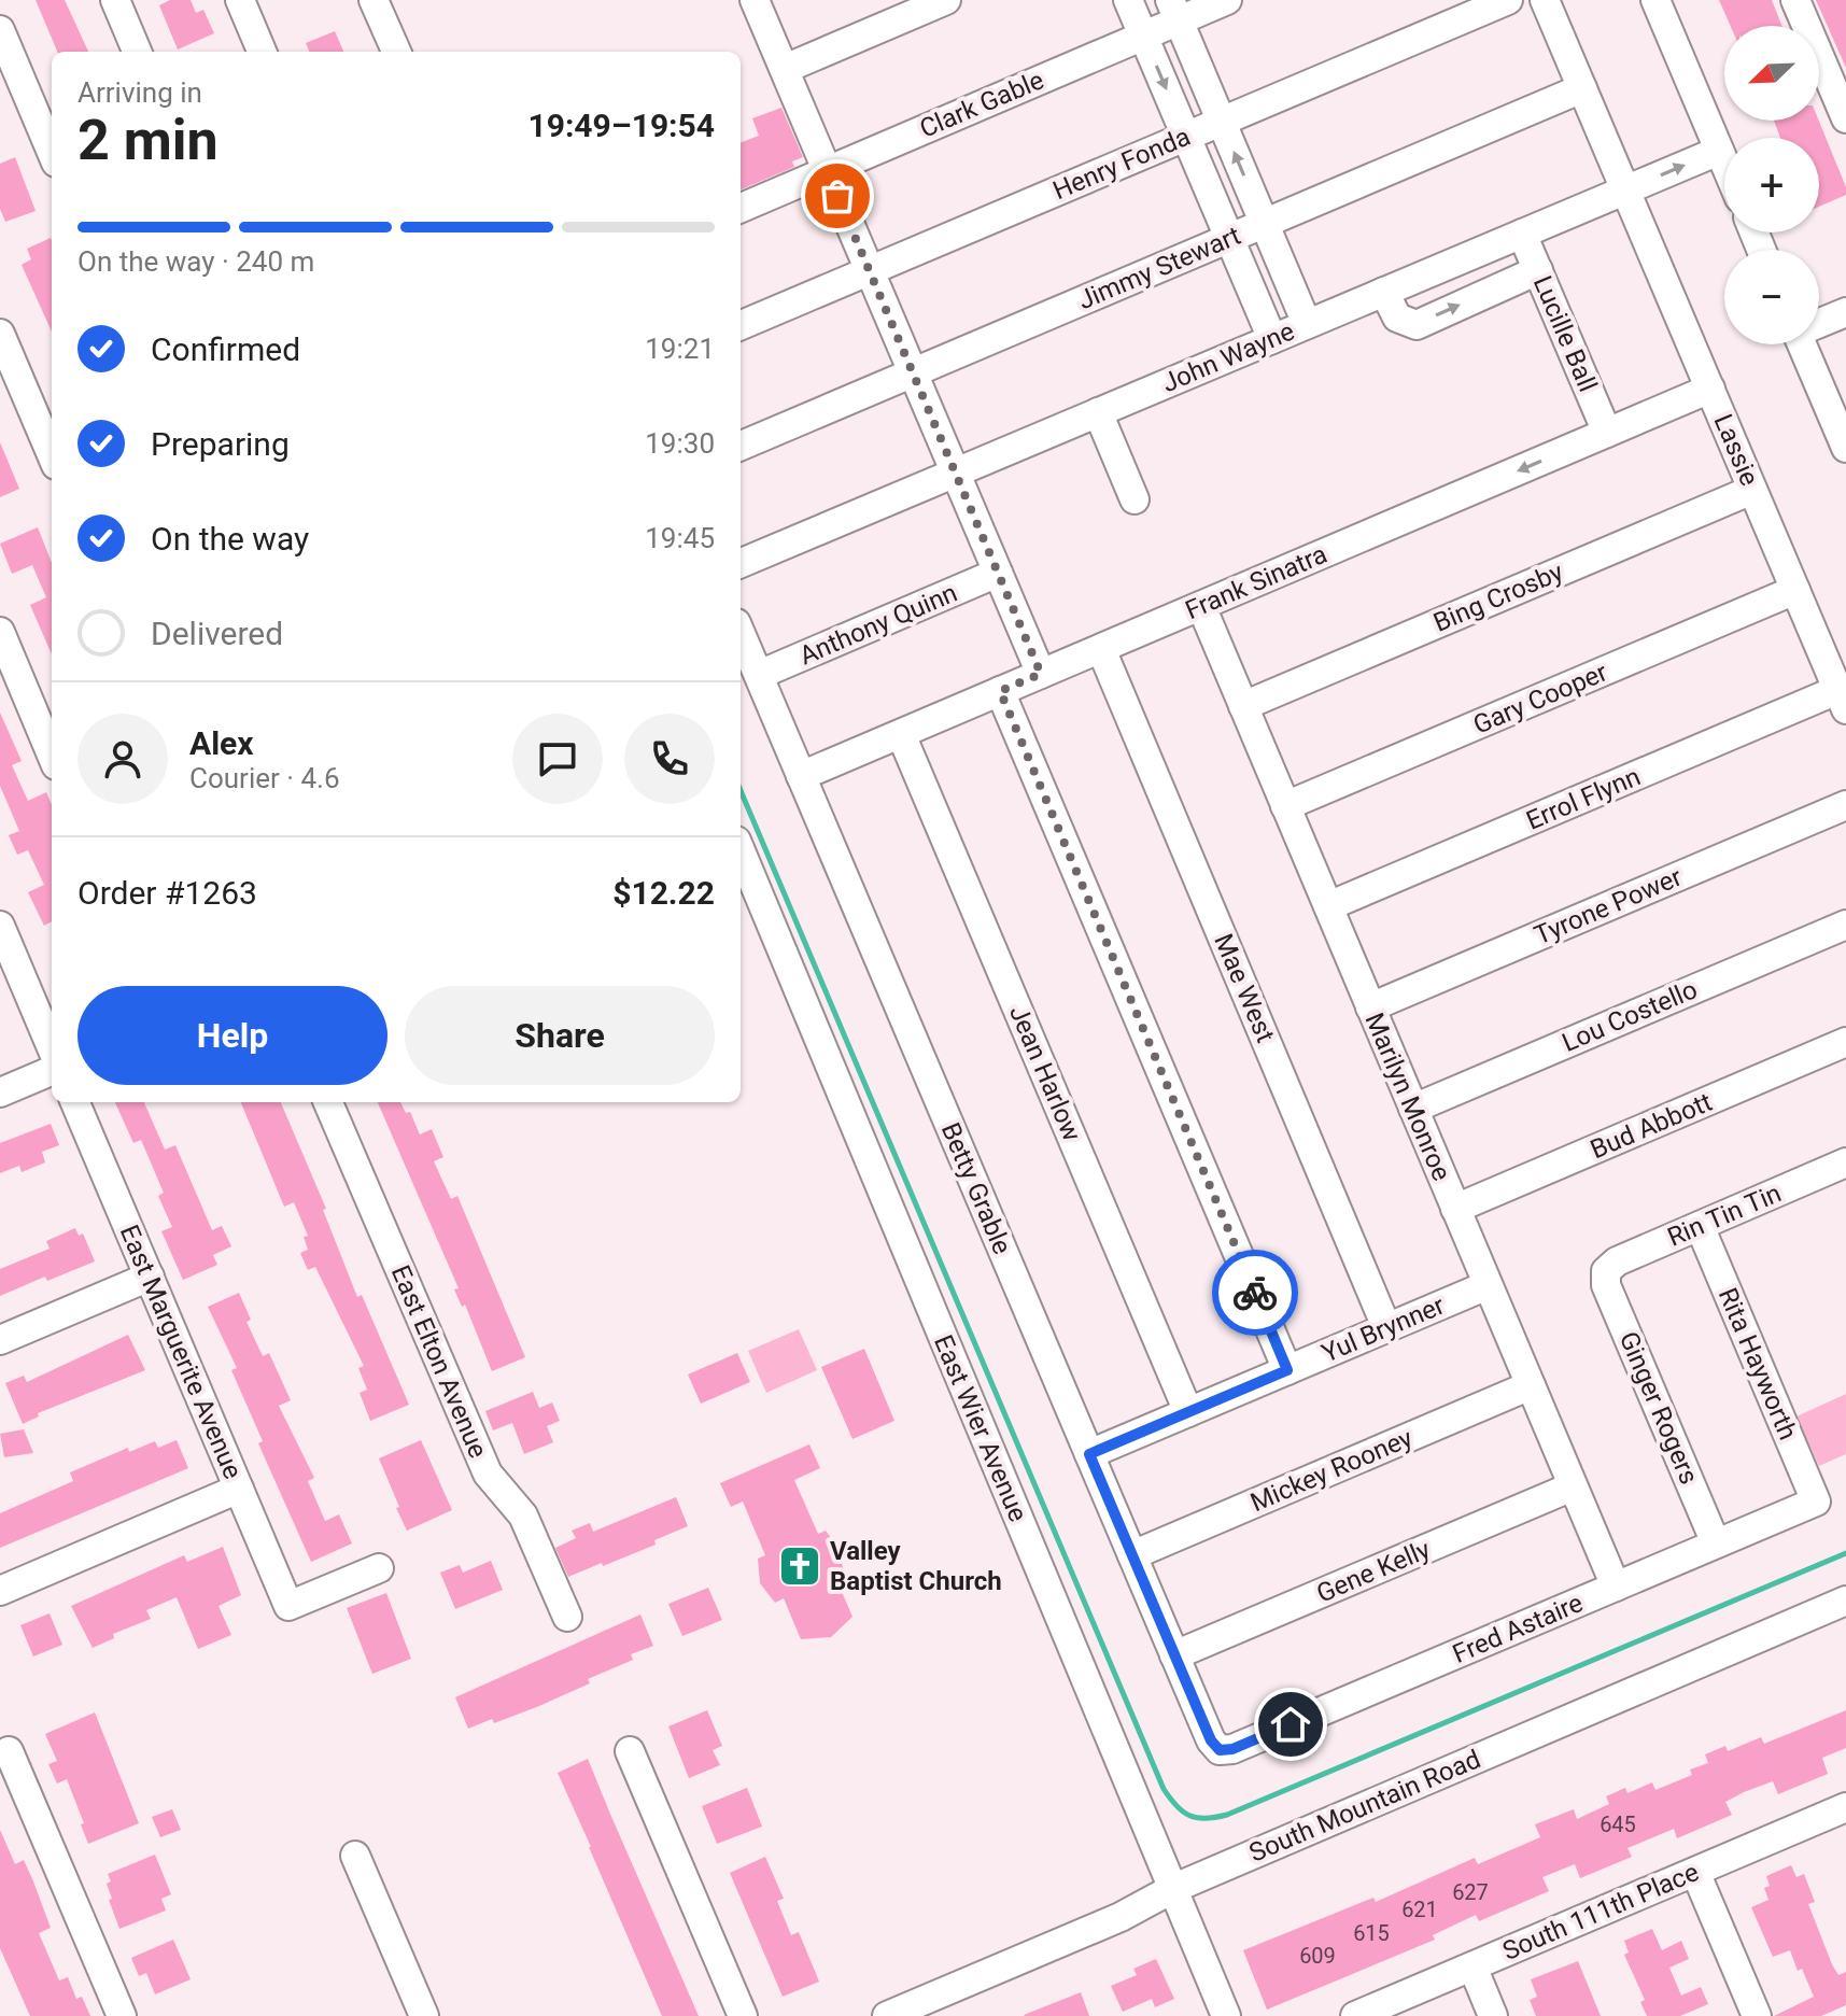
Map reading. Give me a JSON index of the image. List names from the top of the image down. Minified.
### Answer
{"streets":{"street":["Clark Gable","Henry Fonda","Jimmy Stewart","Lucille Ball","John Wayne","Lassie","Frank Sinatra","Bing Crosby","Anthony Quinn","Gary Cooper","Errol Flynn","Tyrone Power","Mae West","Lou Costello","Jean Harlow","Marilyn Monroe","Bud Abbott","Betty Grable","Rin Tin Tin","Yul Brynner","East Marguerite Avenue","East Elton Avenue","Rita Hayworth","Ginger Rogers","East Wier Avenue","Mickey Rooney","Gene Kelly","Fred Astaire","South Mountain Road","South 111th Place"]},"crossings":[["Jimmy Stewart","Lassie"],["Lucille Ball","John Wayne"],["Lucille Ball","Frank Sinatra"],["John Wayne","Lassie"],["Lassie","Frank Sinatra"],["Lassie","Bing Crosby"],["Lassie","Gary Cooper"],["Lassie","Errol Flynn"],["Frank Sinatra","Mae West"],["Frank Sinatra","Jean Harlow"],["Frank Sinatra","Marilyn Monroe"],["Frank Sinatra","Betty Grable"],["Bing Crosby","Marilyn Monroe"],["Anthony Quinn","Betty Grable"],["Gary Cooper","Marilyn Monroe"],["Errol Flynn","Marilyn Monroe"],["Tyrone Power","Marilyn Monroe"],["Mae West","Yul Brynner"],["Lou Costello","Marilyn Monroe"],["Jean Harlow","Yul Brynner"],["Marilyn Monroe","Bud Abbott"],["Marilyn Monroe","Yul Brynner"],["Marilyn Monroe","Mickey Rooney"],["Marilyn Monroe","Gene Kelly"],["Marilyn Monroe","Fred Astaire"],["Betty Grable","Yul Brynner"],["Betty Grable","Mickey Rooney"],["Betty Grable","Gene Kelly"],["Betty Grable","Fred Astaire"],["Rin Tin Tin","Rita Hayworth"],["Rin Tin Tin","Ginger Rogers"],["Rita Hayworth","Fred Astaire"],["Ginger Rogers","Fred Astaire"],["East Wier Avenue","South Mountain Road"]],"one_way":["Frank Sinatra"],"places":{"church":["Valley Baptist Church"]},"house_numbers":["645","627","621","615","609"],"north":"bottom left","page":{"map_buttons":["+","−"],"heading":["2 min","Arriving in","19:49–19:54"],"panel":["Alex","Courier · 4.6","Order #1263","$12.22"],"bar":"On the way · 240 m","list":[["Confirmed","19:21"],["Preparing","19:30"],["On the way","19:45"],"Delivered"],"buttons":["Help","Share"]}}
